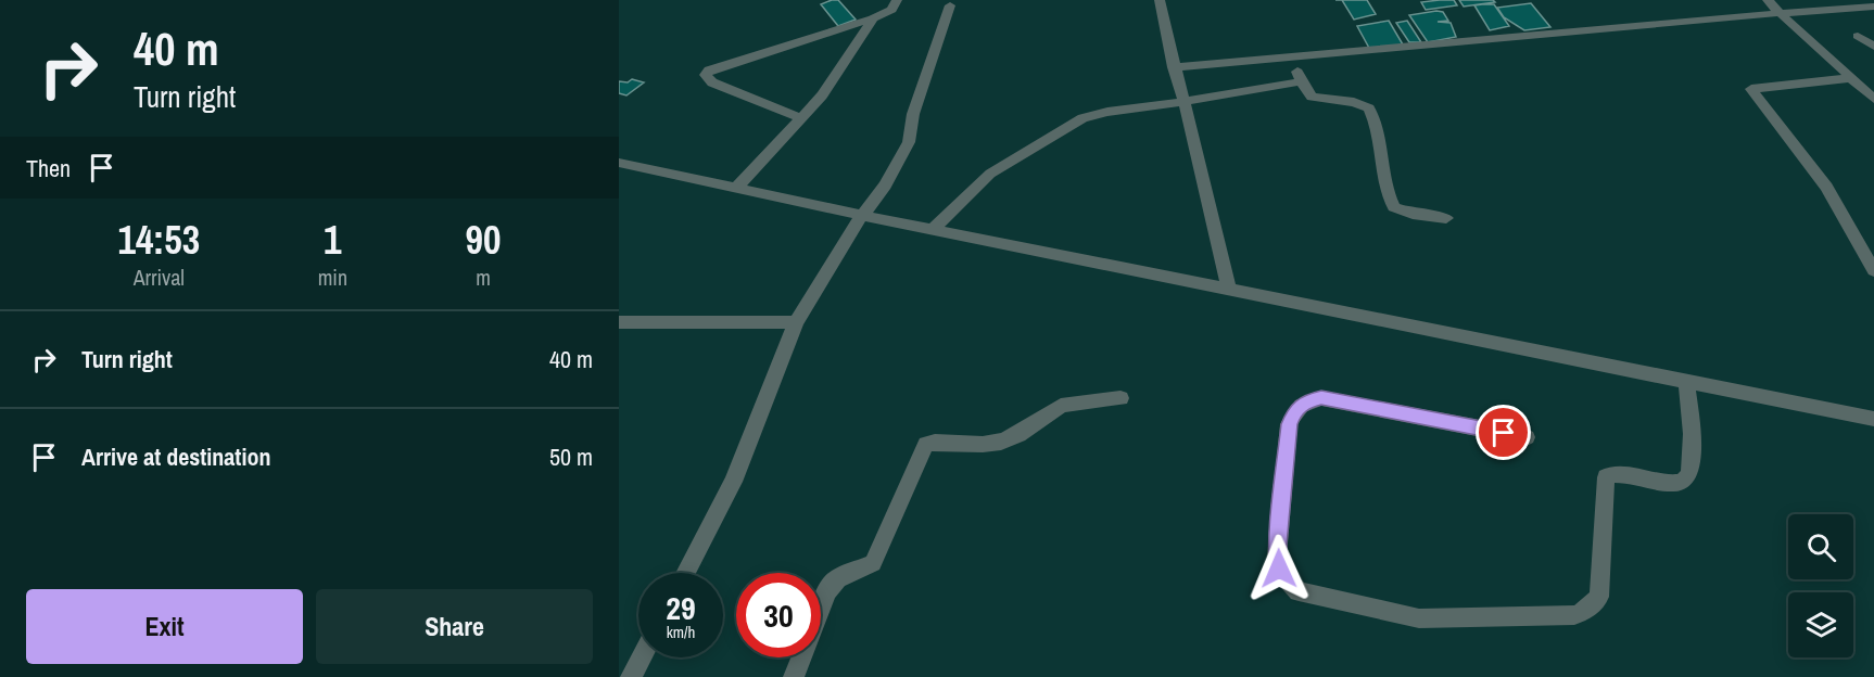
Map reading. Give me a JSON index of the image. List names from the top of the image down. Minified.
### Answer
{"page":{"turn":["40 m","Turn right"],"then":"Then","eta":["14:53","Arrival","1","min","90","m"],"list":[{"name":"Turn right","value":"40 m"},{"name":"Arrive at destination","value":"50 m"}],"speed":"29 km/h","limit":"30","buttons":["Exit","Share"]}}
